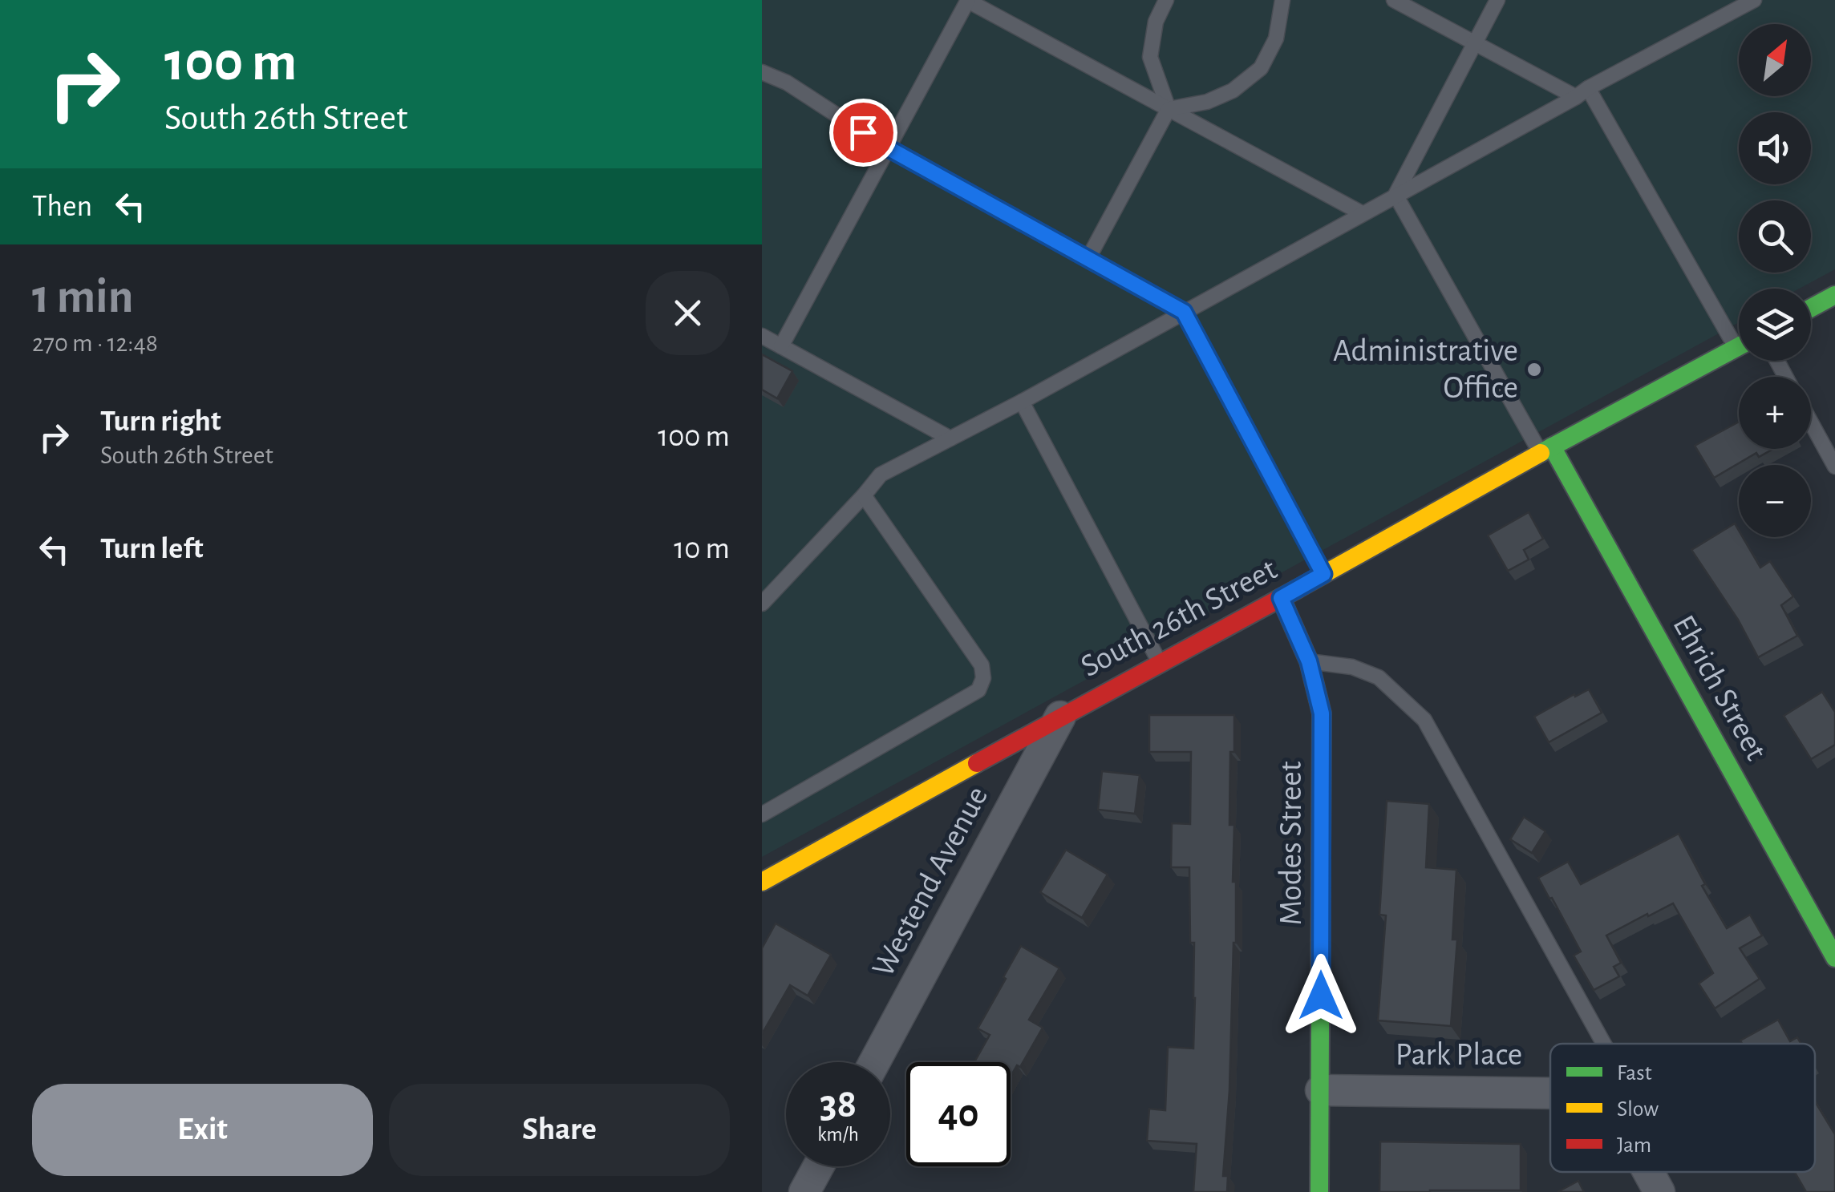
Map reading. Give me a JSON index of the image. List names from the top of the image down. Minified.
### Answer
{"streets":{"street":["South 26th Street","Ehrich Street","Modes Street","Westend Avenue","Park Place"]},"crossings":[["South 26th Street","Ehrich Street"],["South 26th Street","Modes Street"],["South 26th Street","Westend Avenue"],["Modes Street","Park Place"]],"places":["Administrative Office"],"legend":["Fast","Slow","Jam"],"north":"top right","page":{"turn":["100 m","South 26th Street"],"map_buttons":["+","−"],"then":"Then","heading":["1 min","270 m · 12:48"],"list":[{"name":"Turn right","note":"South 26th Street","value":"100 m"},{"name":"Turn left","value":"10 m"}],"speed":"38 km/h","limit":"40","buttons":["Exit","Share"]}}
